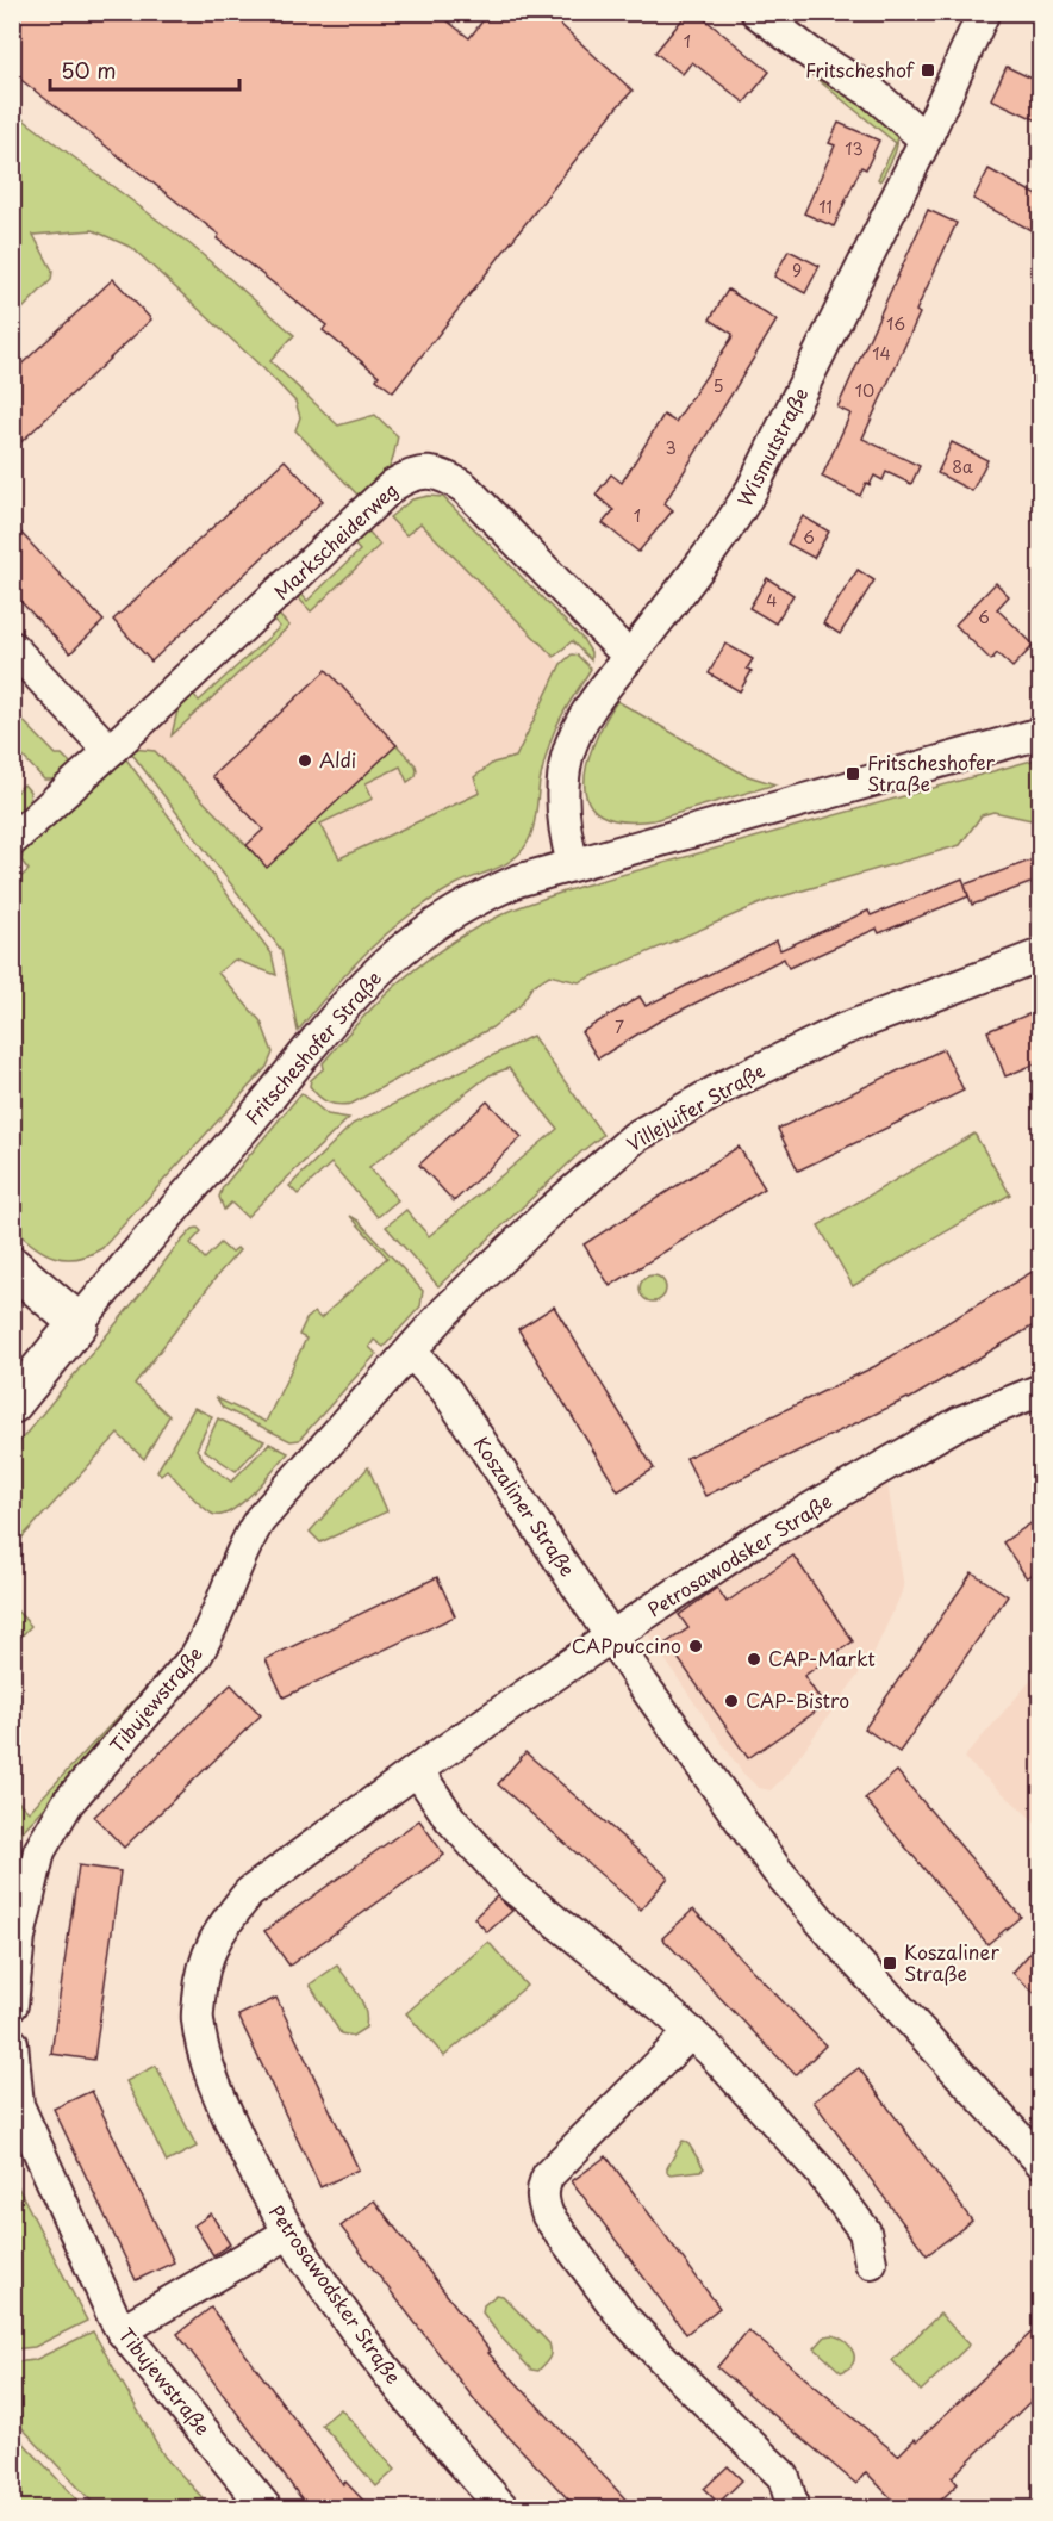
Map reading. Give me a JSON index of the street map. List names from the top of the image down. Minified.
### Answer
{"streets":{"street":["Wismutstraße","Markscheiderweg","Fritscheshofer Straße","Villejuifer Straße","Koszaliner Straße","Petrosawodsker Straße","Tibujewstraße"]},"crossings":[["Wismutstraße","Markscheiderweg"],["Wismutstraße","Fritscheshofer Straße"],["Villejuifer Straße","Koszaliner Straße"],["Villejuifer Straße","Tibujewstraße"],["Koszaliner Straße","Petrosawodsker Straße"],["Koszaliner Straße","Tibujewstraße"]],"places":{"transit":["Fritscheshof","Fritscheshofer Straße","Koszaliner Straße"],"other":["Aldi","CAPpuccino","CAP-Markt","CAP-Bistro"]},"house_numbers":["1","13","11","9","16","14","5","10","3","8a","1","6","4","6","7"],"scale_bar":"50 m"}
